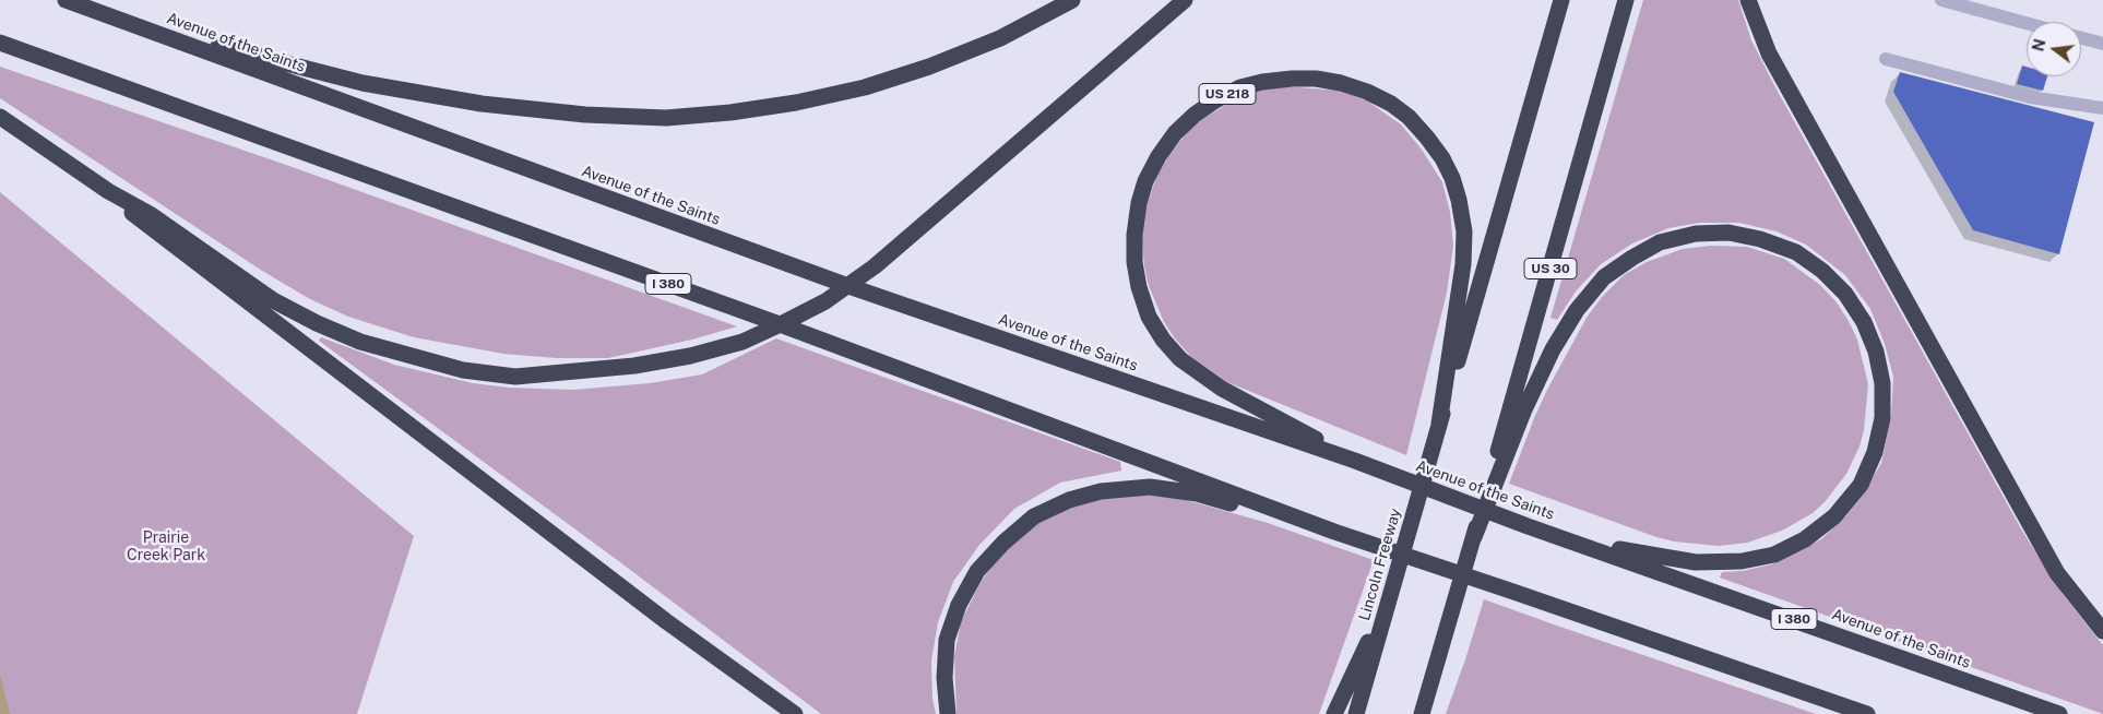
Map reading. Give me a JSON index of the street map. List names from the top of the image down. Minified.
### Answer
{"streets":{"highway":["Avenue of the Saints","US 218","US 30","I 380","Lincoln Freeway"]},"crossings":[["Avenue of the Saints","US 218"],["US 218","Lincoln Freeway"]],"parks":["Prairie Creek Park"],"north":"left"}
